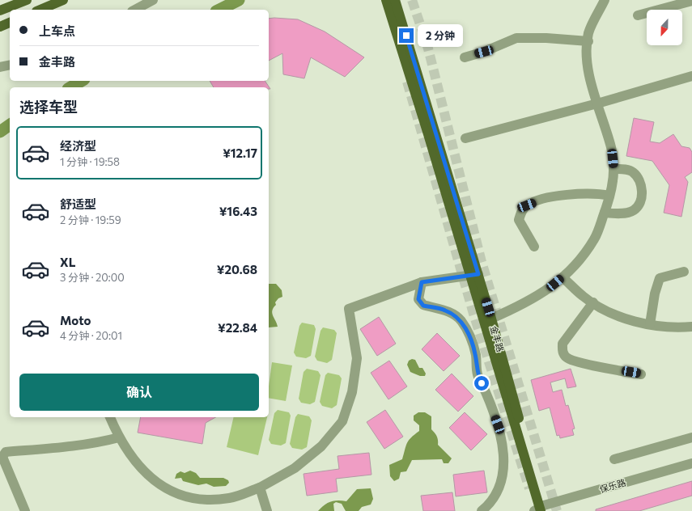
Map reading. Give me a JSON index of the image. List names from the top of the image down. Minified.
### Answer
{"streets":{"main road":["金丰路"],"street":["保乐路"]},"crossings":[["金丰路","保乐路"]],"north":"bottom","page":{"banner":["上车点","金丰路"],"bubble":"2 分钟","heading":"选择车型","list":[{"name":"经济型","note":"1 分钟 · 19:58","value":"¥12.17"},{"name":"舒适型","note":"2 分钟 · 19:59","value":"¥16.43"},{"name":"XL","note":"3 分钟 · 20:00","value":"¥20.68"},{"name":"Moto","note":"4 分钟 · 20:01","value":"¥22.84"}],"buttons":"确认"}}
